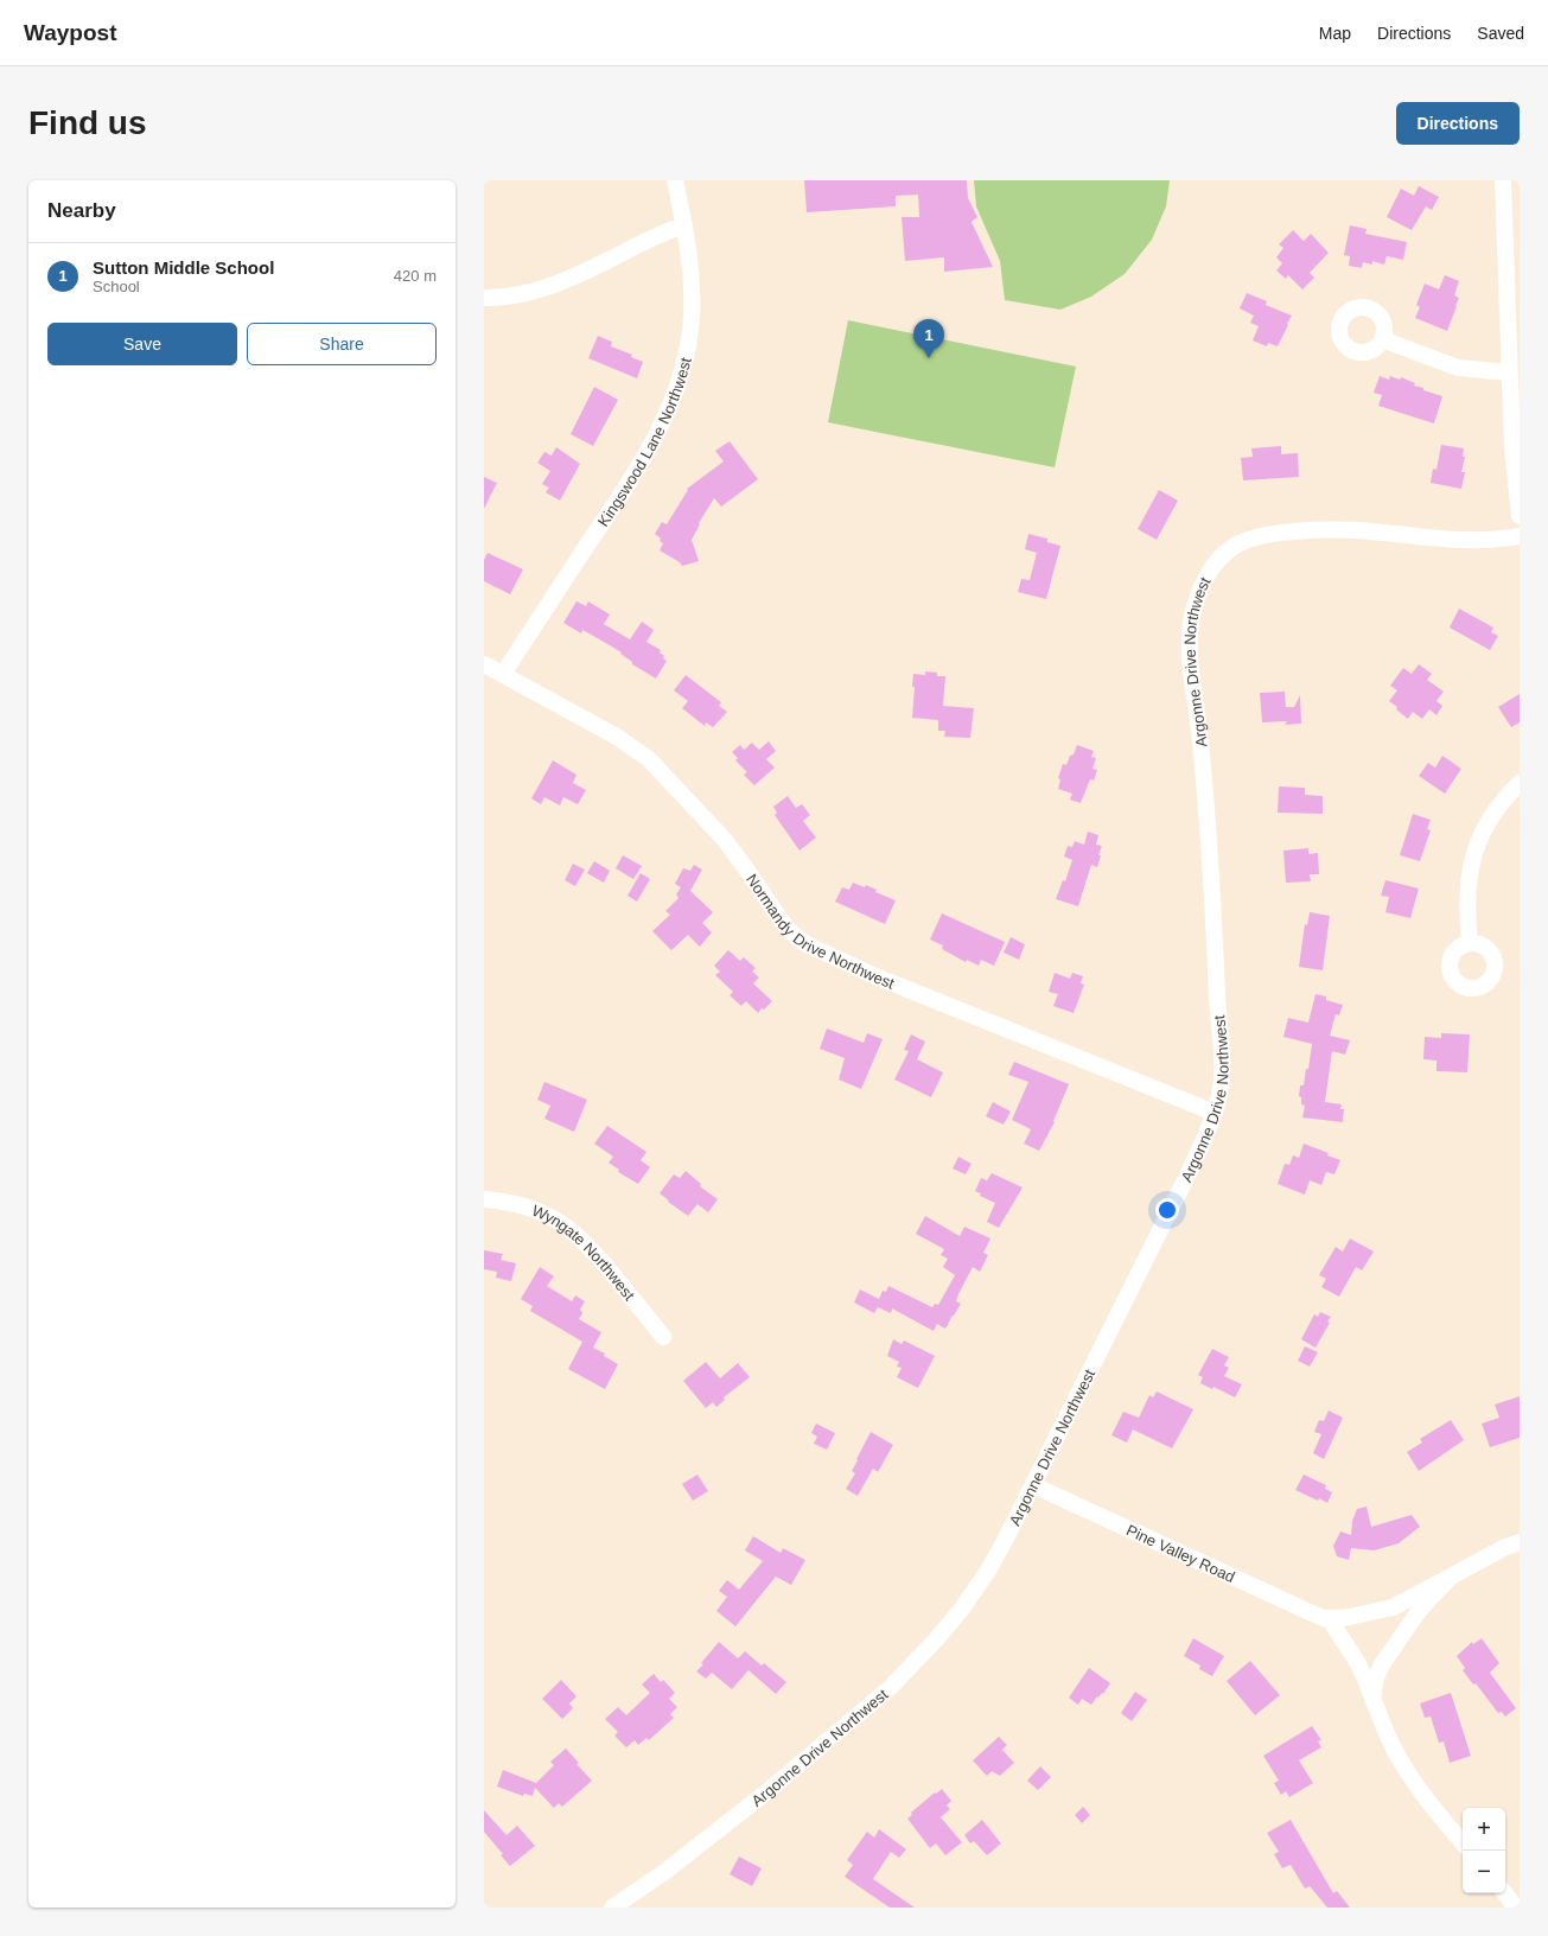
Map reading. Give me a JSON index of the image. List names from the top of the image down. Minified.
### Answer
{"streets":{"street":["Kingswood Lane Northwest","Argonne Drive Northwest","Normandy Drive Northwest","Wyngate Northwest","Pine Valley Road"]},"crossings":[["Kingswood Lane Northwest","Normandy Drive Northwest"],["Argonne Drive Northwest","Normandy Drive Northwest"],["Argonne Drive Northwest","Pine Valley Road"]],"page":{"header":"Waypost","nav":["Map","Directions","Saved"],"buttons":["Directions",["Save","Share"]],"title":"Find us","heading":"Nearby","list":[{"mark":"1","name":"Sutton Middle School","note":"School","value":"420 m"}],"pins":"1","map_buttons":["+","−"]}}
